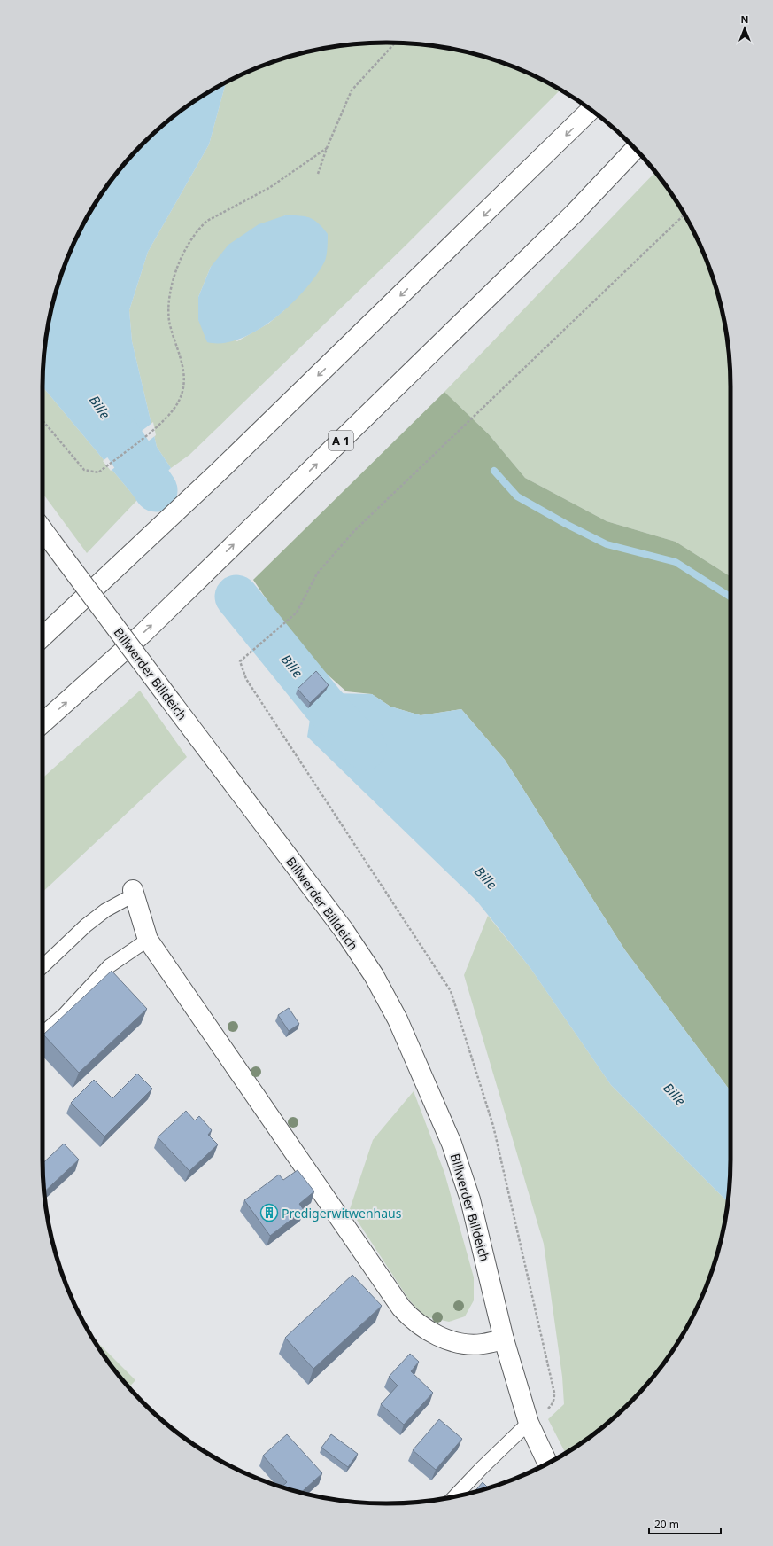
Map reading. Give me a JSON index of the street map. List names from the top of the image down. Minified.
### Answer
{"streets":{"main road":["A 1","Billwerder Billdeich"]},"water":["Bille"],"places":{"building":["Predigerwitwenhaus"]},"scale_bar":"20 m","north":"top"}
